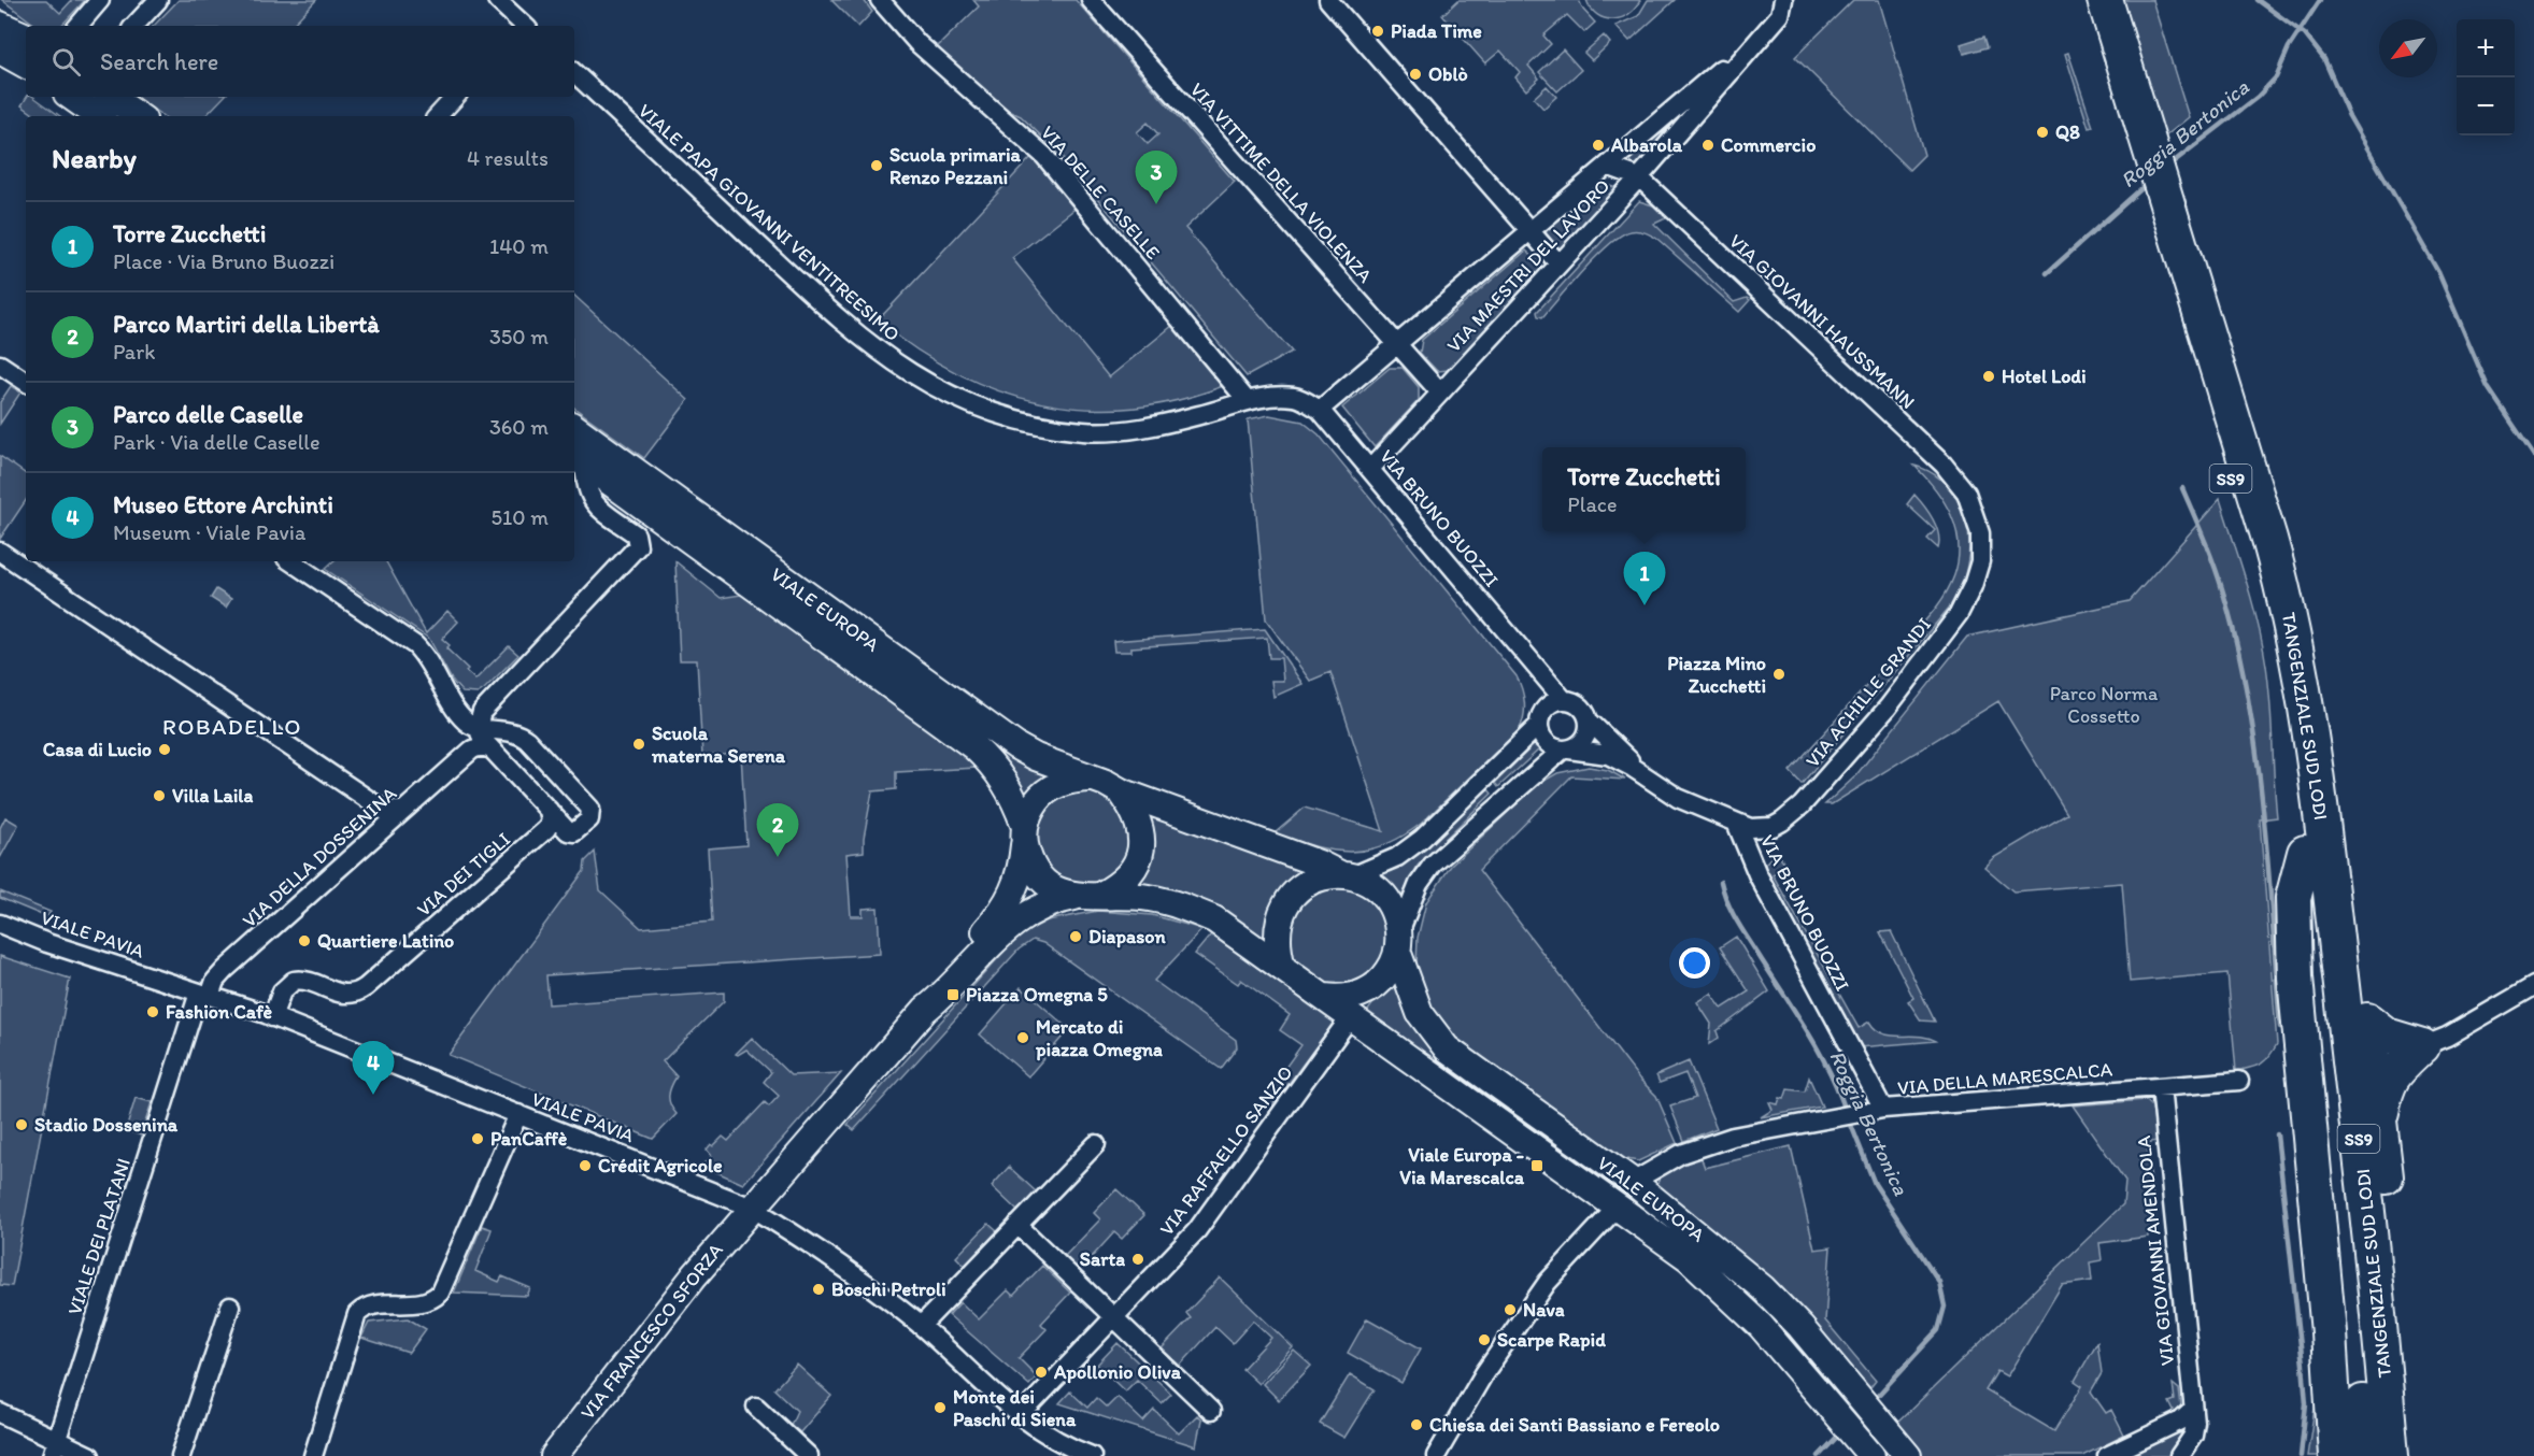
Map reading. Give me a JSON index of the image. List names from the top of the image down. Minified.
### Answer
{"streets":{"highway":["SS9","TANGENZIALE SUD LODI"],"street":["VIA VITTIME DELLA VIOLENZA","VIA DELLE CASELLE","VIALE PAPA GIOVANNI VENTITREESIMO","VIA MAESTRI DEL LAVORO","VIA GIOVANNI HAUSSMANN","VIA BRUNO BUOZZI","VIALE EUROPA","VIA ACHILLE GRANDI","VIA DELLA DOSSENINA","VIA DEI TIGLI","VIALE PAVIA","VIA DELLA MARESCALCA","VIA RAFFAELLO SANZIO","VIALE DEI PLATANI","VIA GIOVANNI AMENDOLA","VIA FRANCESCO SFORZA"]},"crossings":[["VIA VITTIME DELLA VIOLENZA","VIA MAESTRI DEL LAVORO"],["VIA DELLE CASELLE","VIALE PAPA GIOVANNI VENTITREESIMO"],["VIALE PAPA GIOVANNI VENTITREESIMO","VIA MAESTRI DEL LAVORO"],["VIALE PAPA GIOVANNI VENTITREESIMO","VIA BRUNO BUOZZI"],["VIA MAESTRI DEL LAVORO","VIA GIOVANNI HAUSSMANN"],["VIA MAESTRI DEL LAVORO","VIA BRUNO BUOZZI"],["VIA GIOVANNI HAUSSMANN","VIA ACHILLE GRANDI"],["VIA BRUNO BUOZZI","VIA ACHILLE GRANDI"],["VIA BRUNO BUOZZI","VIA DELLA MARESCALCA"],["VIALE EUROPA","VIA DELLA MARESCALCA"],["VIALE EUROPA","VIA RAFFAELLO SANZIO"],["VIA DELLA DOSSENINA","VIALE PAVIA"],["VIA DELLA DOSSENINA","VIALE DEI PLATANI"],["VIA DEI TIGLI","VIALE PAVIA"],["VIALE PAVIA","VIA RAFFAELLO SANZIO"],["VIALE PAVIA","VIALE DEI PLATANI"],["VIALE PAVIA","VIA FRANCESCO SFORZA"],["VIA DELLA MARESCALCA","VIA GIOVANNI AMENDOLA"]],"districts":["ROBADELLO"],"water":["Roggia Bertonica"],"parks":["Parco Norma Cossetto"],"places":{"other":["Piada Time","Oblò","Q8","Albarola","Commercio","Scuola primaria Renzo Pezzani","Hotel Lodi","Piazza Mino Zucchetti","Scuola materna Serena","Casa di Lucio","Villa Laila","Diapason","Quartiere Latino","Fashion Cafè","Mercato di piazza Omegna","Stadio Dossenina","PanCaffè","Crédit Agricole","Sarta","Boschi Petroli","Nava","Scarpe Rapid","Apollonio Oliva","Monte dei Paschi di Siena","Chiesa dei Santi Bassiano e Fereolo"],"transit":["Piazza Omegna 5","Viale Europa - Via Marescalca"]},"north":"bottom left","page":{"map_buttons":["+","−"],"search":"Search here","heading":["Nearby","4 results"],"pins":["3","1","2","4"],"list":[{"mark":"1","name":"Torre Zucchetti","note":"Place · Via Bruno Buozzi","value":"140 m"},{"mark":"2","name":"Parco Martiri della Libertà","note":"Park","value":"350 m"},{"mark":"3","name":"Parco delle Caselle","note":"Park · Via delle Caselle","value":"360 m"},{"mark":"4","name":"Museo Ettore Archinti","note":"Museum · Viale Pavia","value":"510 m"}],"popup":["Torre Zucchetti","Place"]}}
